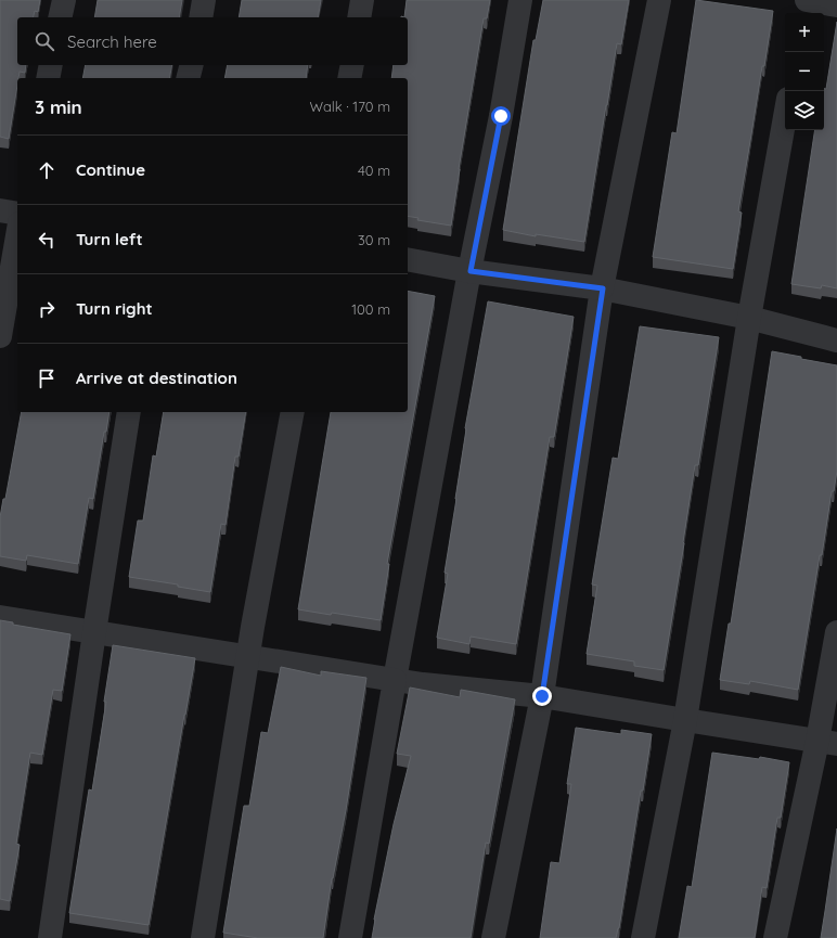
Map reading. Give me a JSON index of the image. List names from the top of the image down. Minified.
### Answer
{"page":{"map_buttons":["+","−"],"search":"Search here","heading":["3 min","Walk · 170 m"],"list":[["Continue","40 m"],["Turn left","30 m"],["Turn right","100 m"],"Arrive at destination"]}}
